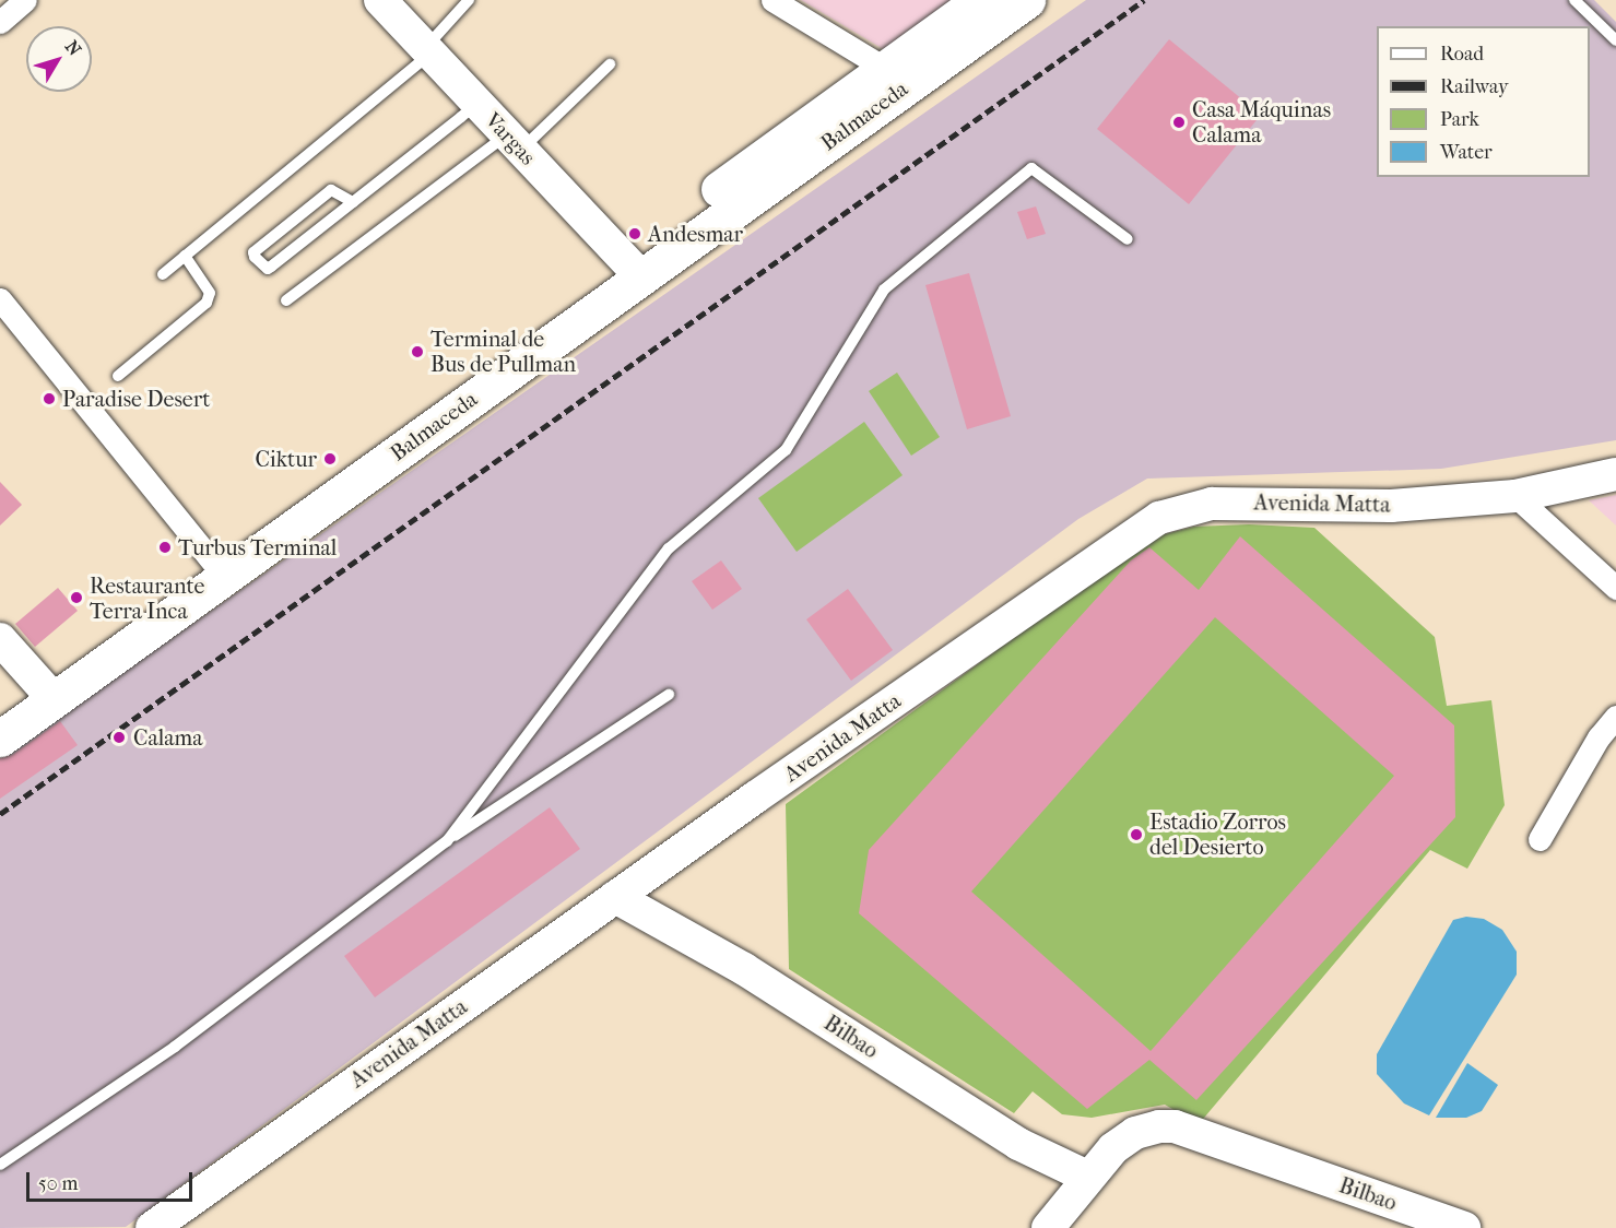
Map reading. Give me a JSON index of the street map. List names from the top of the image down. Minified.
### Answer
{"streets":{"main road":["Balmaceda"],"street":["Vargas","Avenida Matta","Bilbao"]},"crossings":[["Balmaceda","Vargas"],["Avenida Matta","Bilbao"]],"places":["Casa Máquinas Calama","Andesmar","Terminal de Bus de Pullman","Paradise Desert","Ciktur","Turbus Terminal","Restaurante Terra Inca","Calama","Estadio Zorros del Desierto"],"legend":["Road","Railway","Park","Water"],"scale_bar":"50 m","north":"top right"}
